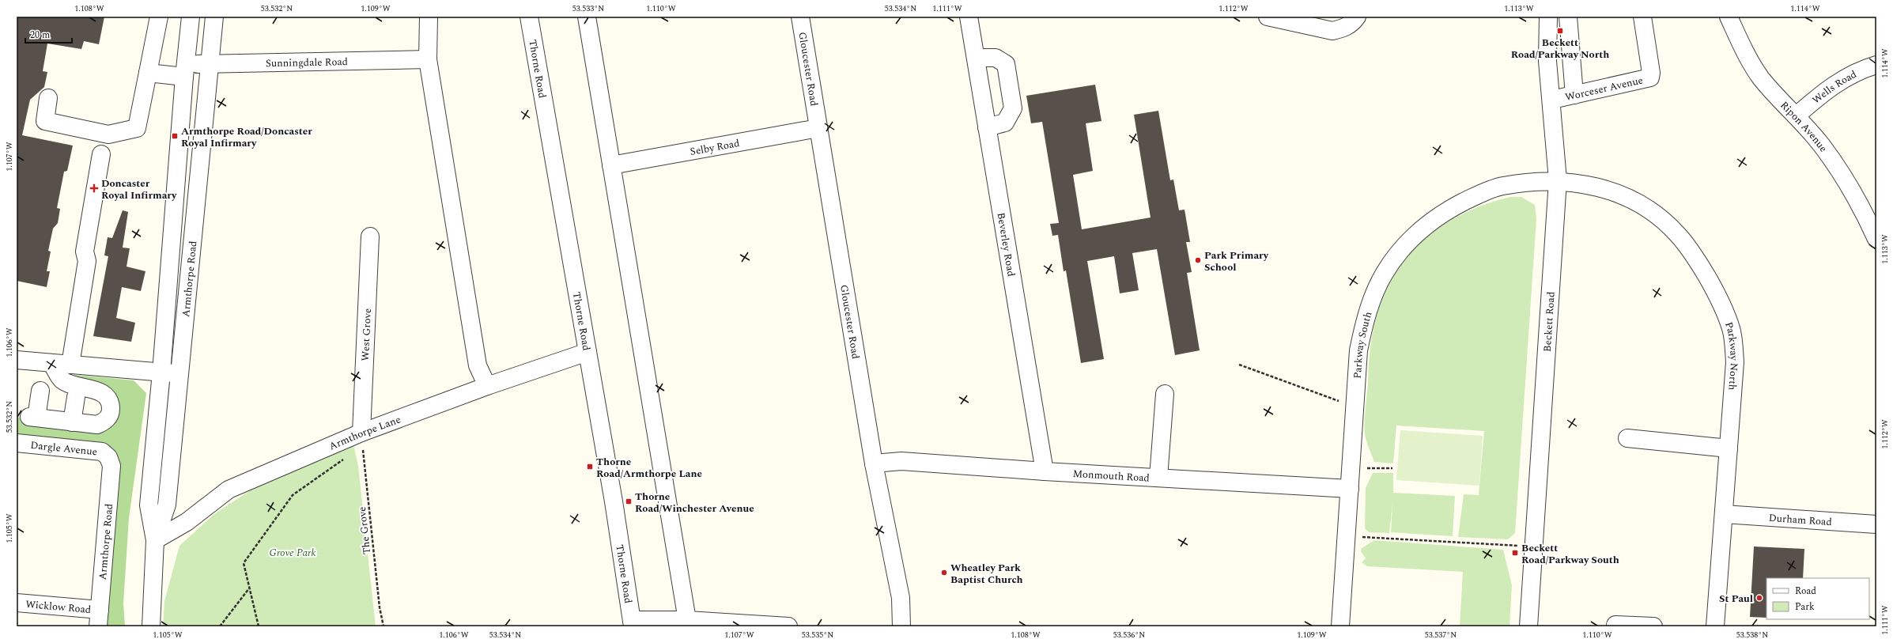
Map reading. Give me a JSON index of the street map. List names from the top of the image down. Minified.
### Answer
{"streets":{"street":["Sunningdale Road","Thorne Road","Gloucester Road","Wells Road","Worceser Avenue","Ripon Avenue","Selby Road","Beverley Road","Armthorpe Road","Beckett Road","West Grove","Parkway South","Parkway North","Armthorpe Lane","Dargle Avenue","Monmouth Road","Durham Road","Wicklow Road"],"path":["The Grove"]},"crossings":[["Sunningdale Road","Armthorpe Road"],["Thorne Road","Armthorpe Lane"],["Gloucester Road","Selby Road"],["Gloucester Road","Monmouth Road"],["Wells Road","Ripon Avenue"],["Worceser Avenue","Beckett Road"],["Beverley Road","Monmouth Road"],["Armthorpe Road","Armthorpe Lane"],["Armthorpe Road","Dargle Avenue"],["Armthorpe Road","Wicklow Road"],["Beckett Road","Parkway South"],["Beckett Road","Parkway North"],["West Grove","Armthorpe Lane"],["West Grove","The Grove"],["Parkway South","Parkway North"],["Parkway South","Monmouth Road"],["Parkway North","Durham Road"],["Armthorpe Lane","The Grove"]],"parks":["Grove Park"],"places":{"transit":["Beckett Road/Parkway North","Armthorpe Road/Doncaster Royal Infirmary","Thorne Road/Armthorpe Lane","Thorne Road/Winchester Avenue","Beckett Road/Parkway South"],"health":["Doncaster Royal Infirmary"],"other":["Park Primary School","Wheatley Park Baptist Church","St Paul"]},"legend":["Road","Park"],"scale_bar":"20 m","coordinates":["1.108°W","53.532°N","1.109°W","53.533°N","1.110°W","53.534°N","1.111°W","1.112°W","1.113°W","1.114°W","1.107°W","1.106°W","1.105°W","53.535°N","53.536°N","53.537°N","53.538°N"]}
